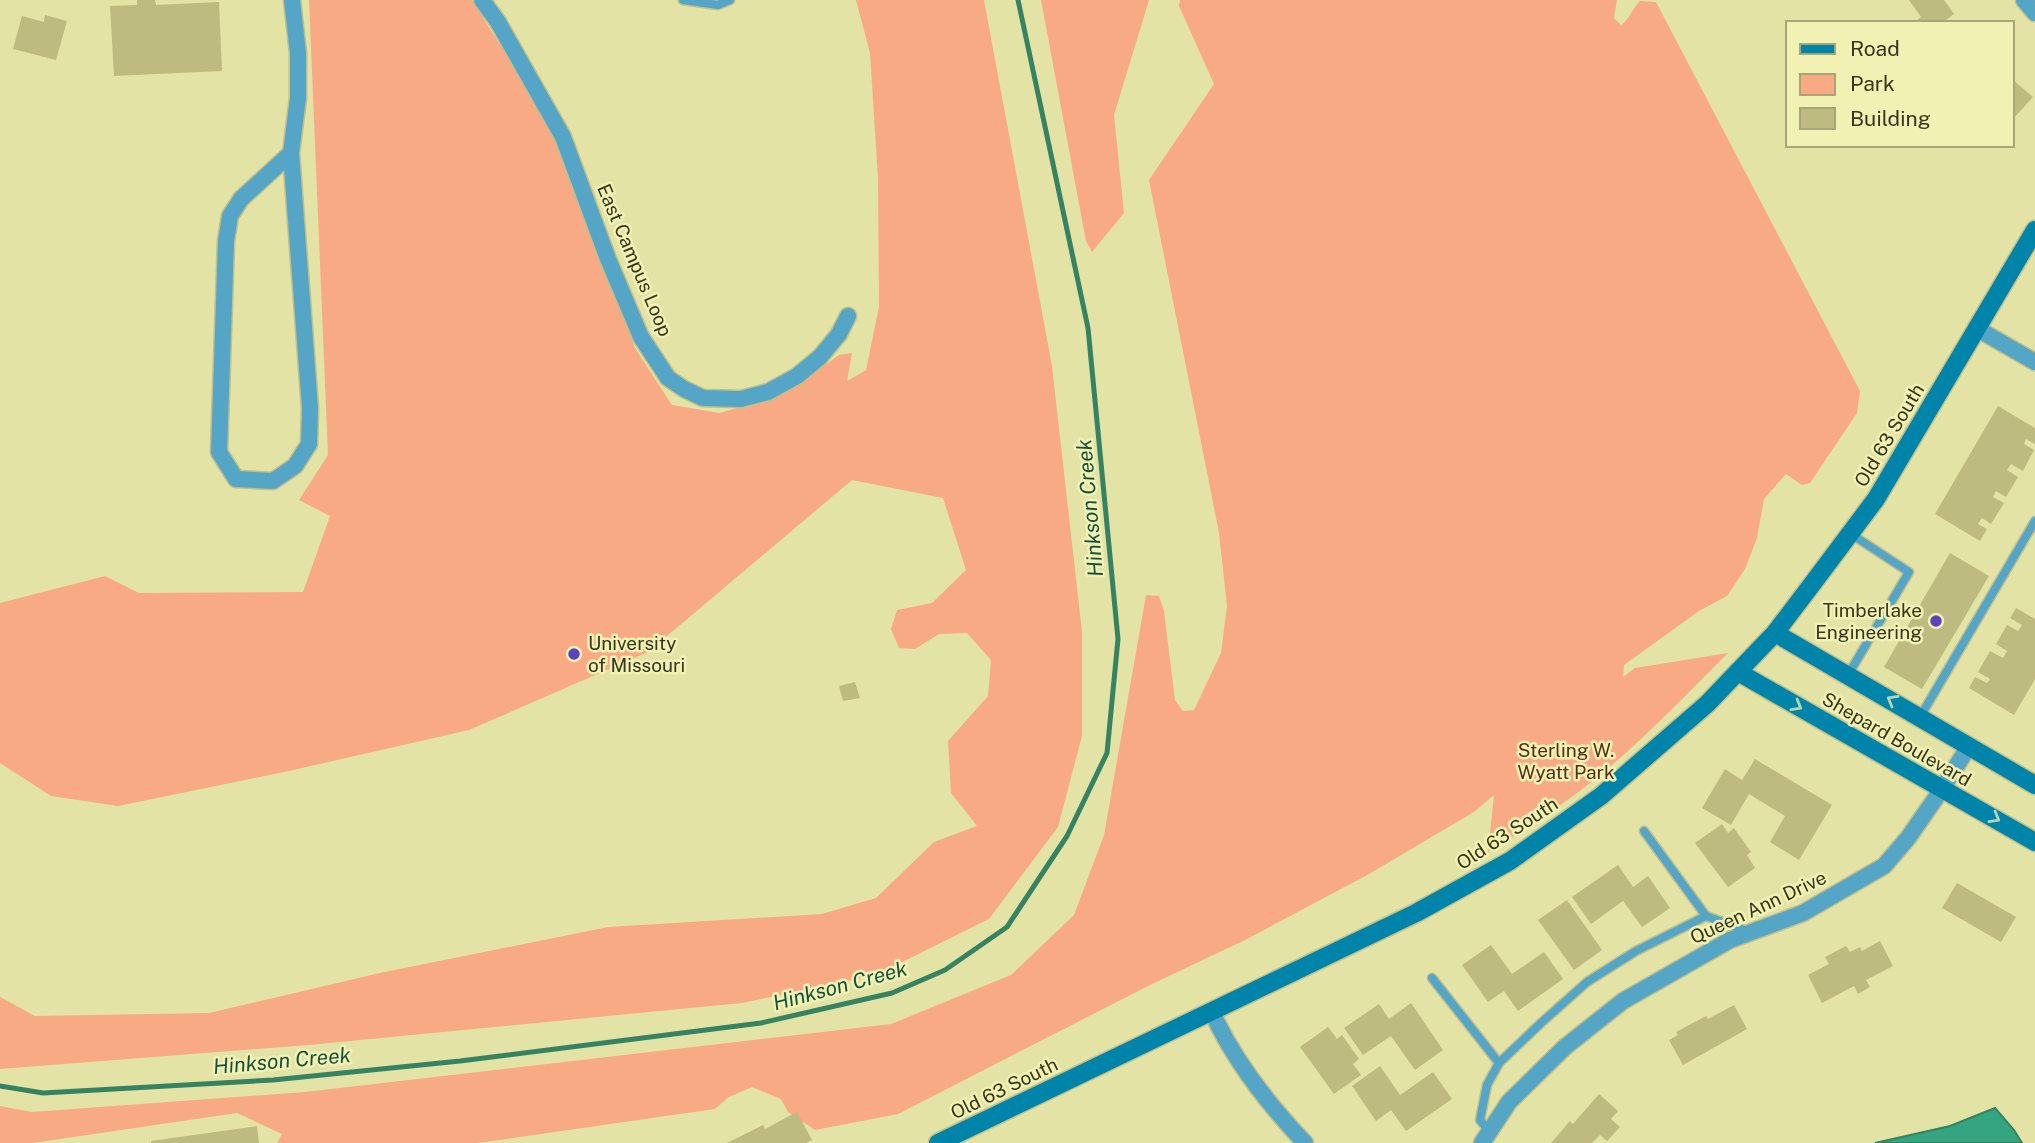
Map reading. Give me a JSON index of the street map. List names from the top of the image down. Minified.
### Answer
{"streets":{"main road":["Old 63 South","Shepard Boulevard"],"street":["East Campus Loop","Queen Ann Drive"]},"crossings":[["Old 63 South","Shepard Boulevard"],["Shepard Boulevard","Queen Ann Drive"]],"water":["Hinkson Creek"],"parks":["Sterling W. Wyatt Park"],"places":["Timberlake Engineering","University of Missouri"],"legend":["Road","Park","Building"]}
